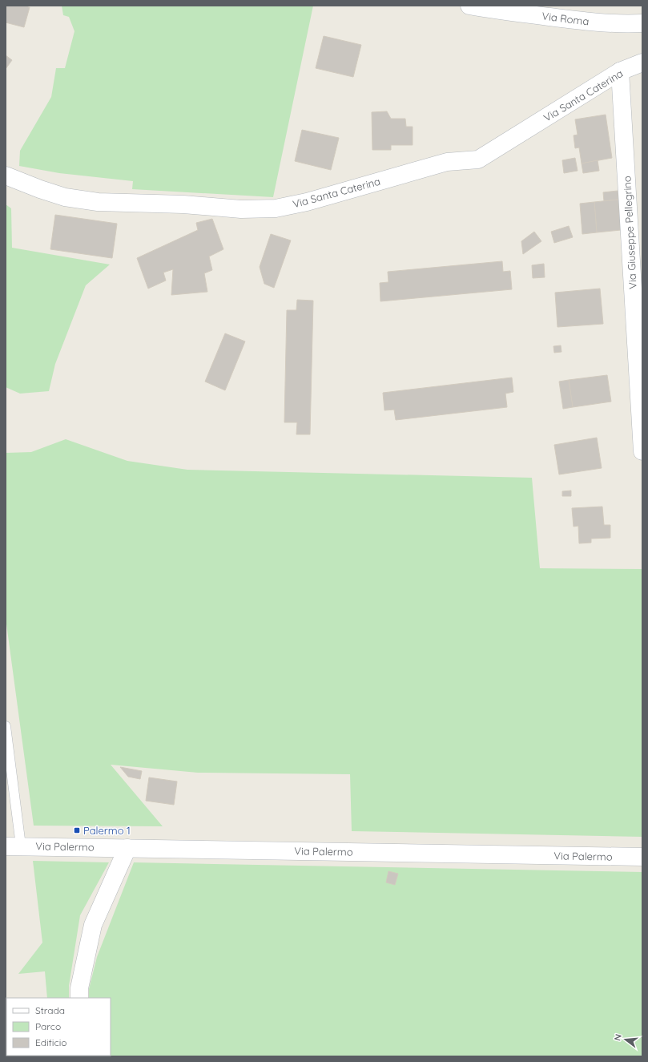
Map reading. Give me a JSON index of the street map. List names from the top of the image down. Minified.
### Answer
{"streets":{"street":["Via Roma","Via Santa Caterina","Via Giuseppe Pellegrino","Via Palermo"]},"crossings":[["Via Santa Caterina","Via Giuseppe Pellegrino"]],"places":{"transit":["Palermo 1"]},"legend":["Strada","Parco","Edificio"],"north":"left"}
